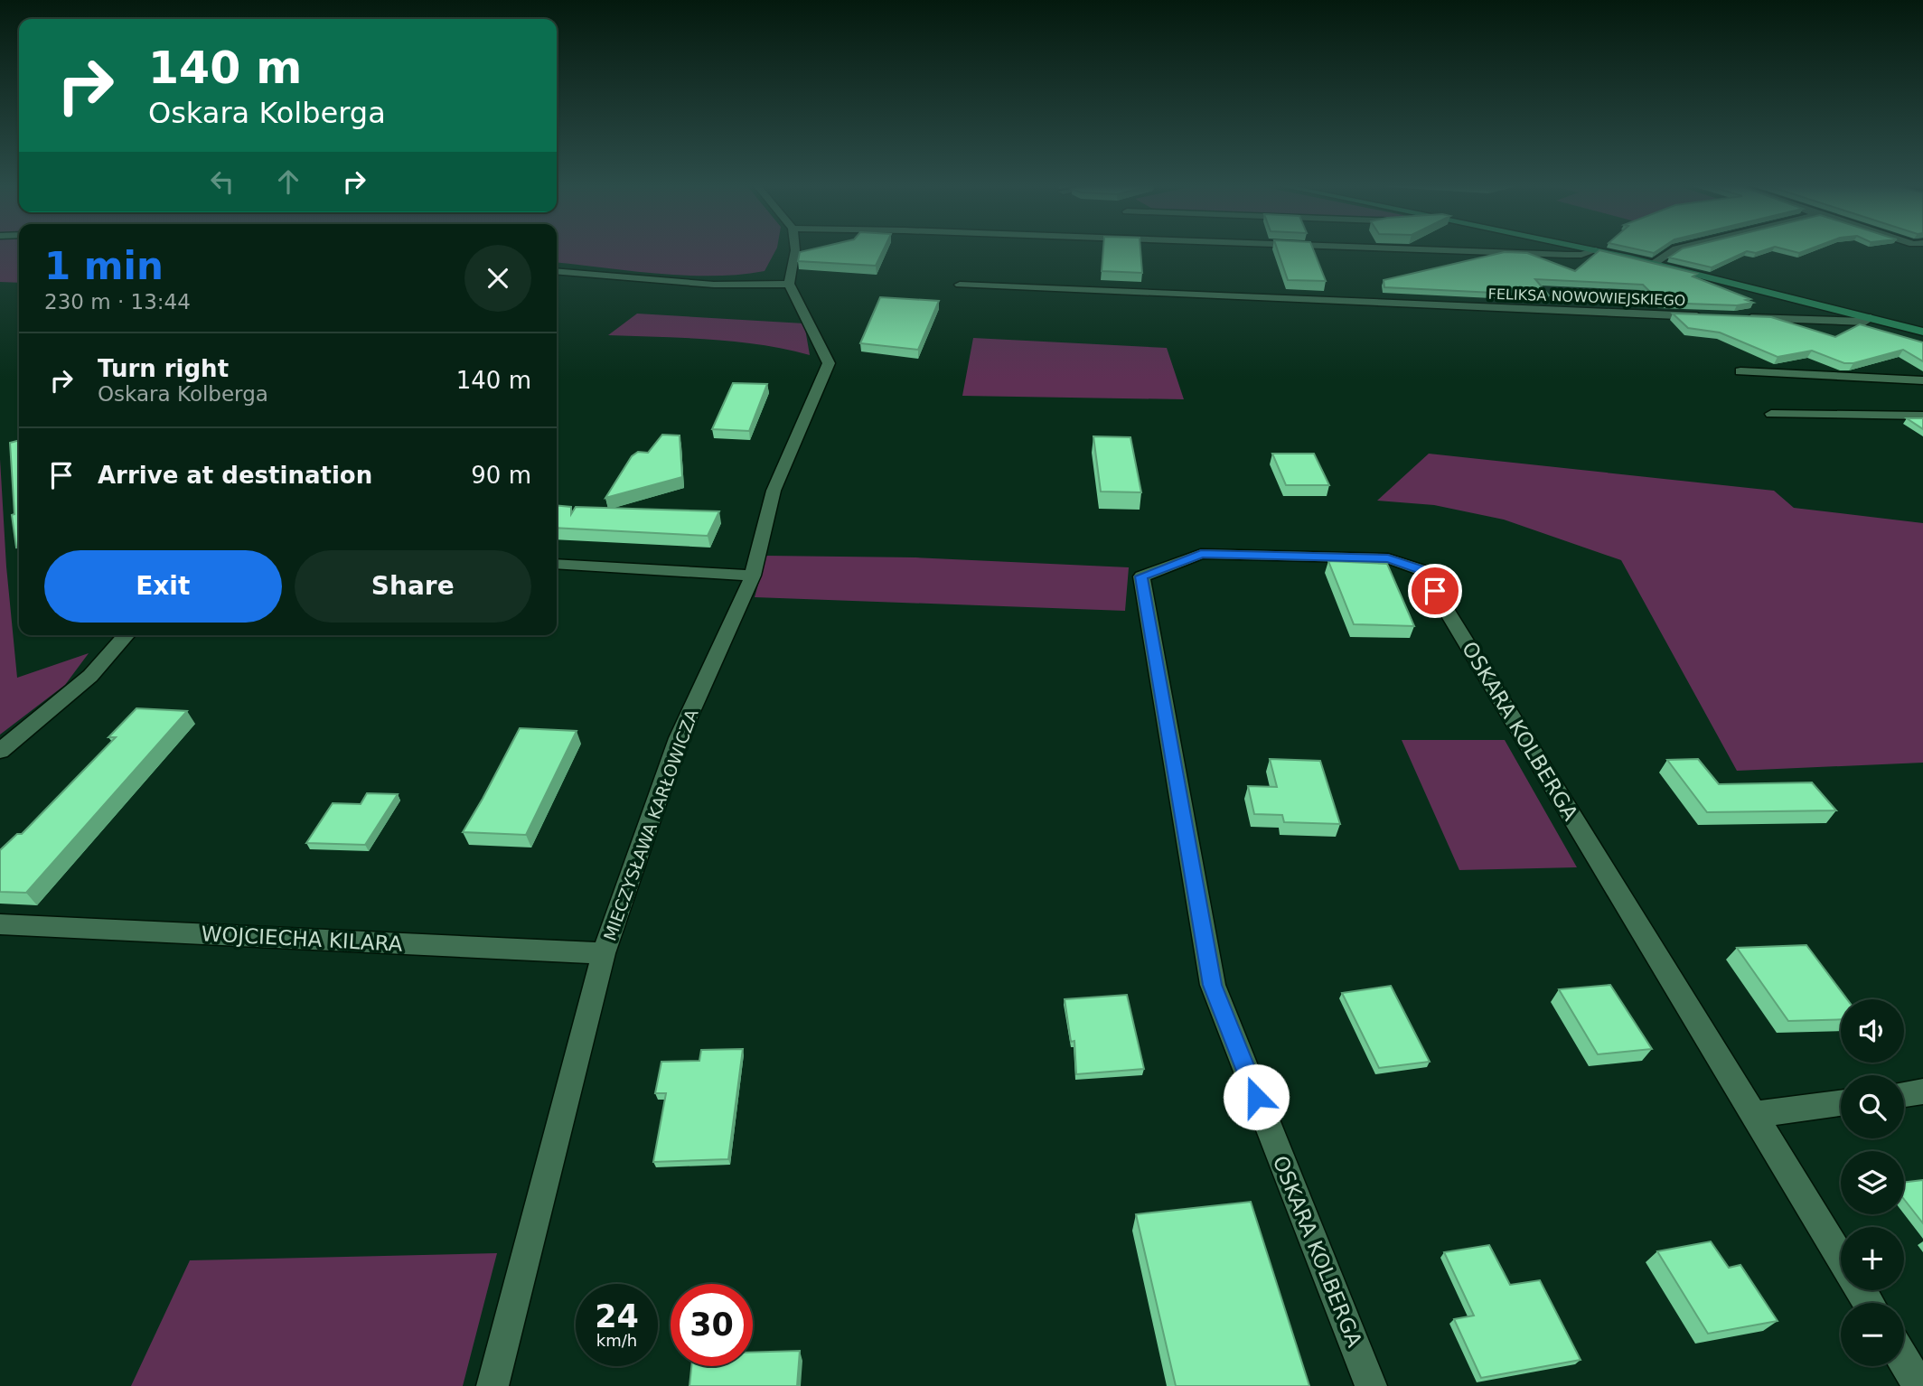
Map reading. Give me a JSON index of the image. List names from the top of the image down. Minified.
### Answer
{"streets":{"street":["FELIKSA NOWOWIEJSKIEGO","OSKARA KOLBERGA","MIECZYSŁAWA KARŁOWICZA","WOJCIECHA KILARA"]},"crossings":[["MIECZYSŁAWA KARŁOWICZA","WOJCIECHA KILARA"]],"page":{"turn":["140 m","Oskara Kolberga"],"heading":["1 min","230 m · 13:44"],"list":[{"name":"Turn right","note":"Oskara Kolberga","value":"140 m"},{"name":"Arrive at destination","value":"90 m"}],"buttons":["Exit","Share"],"map_buttons":["+","−"],"speed":"24 km/h","limit":"30"}}
